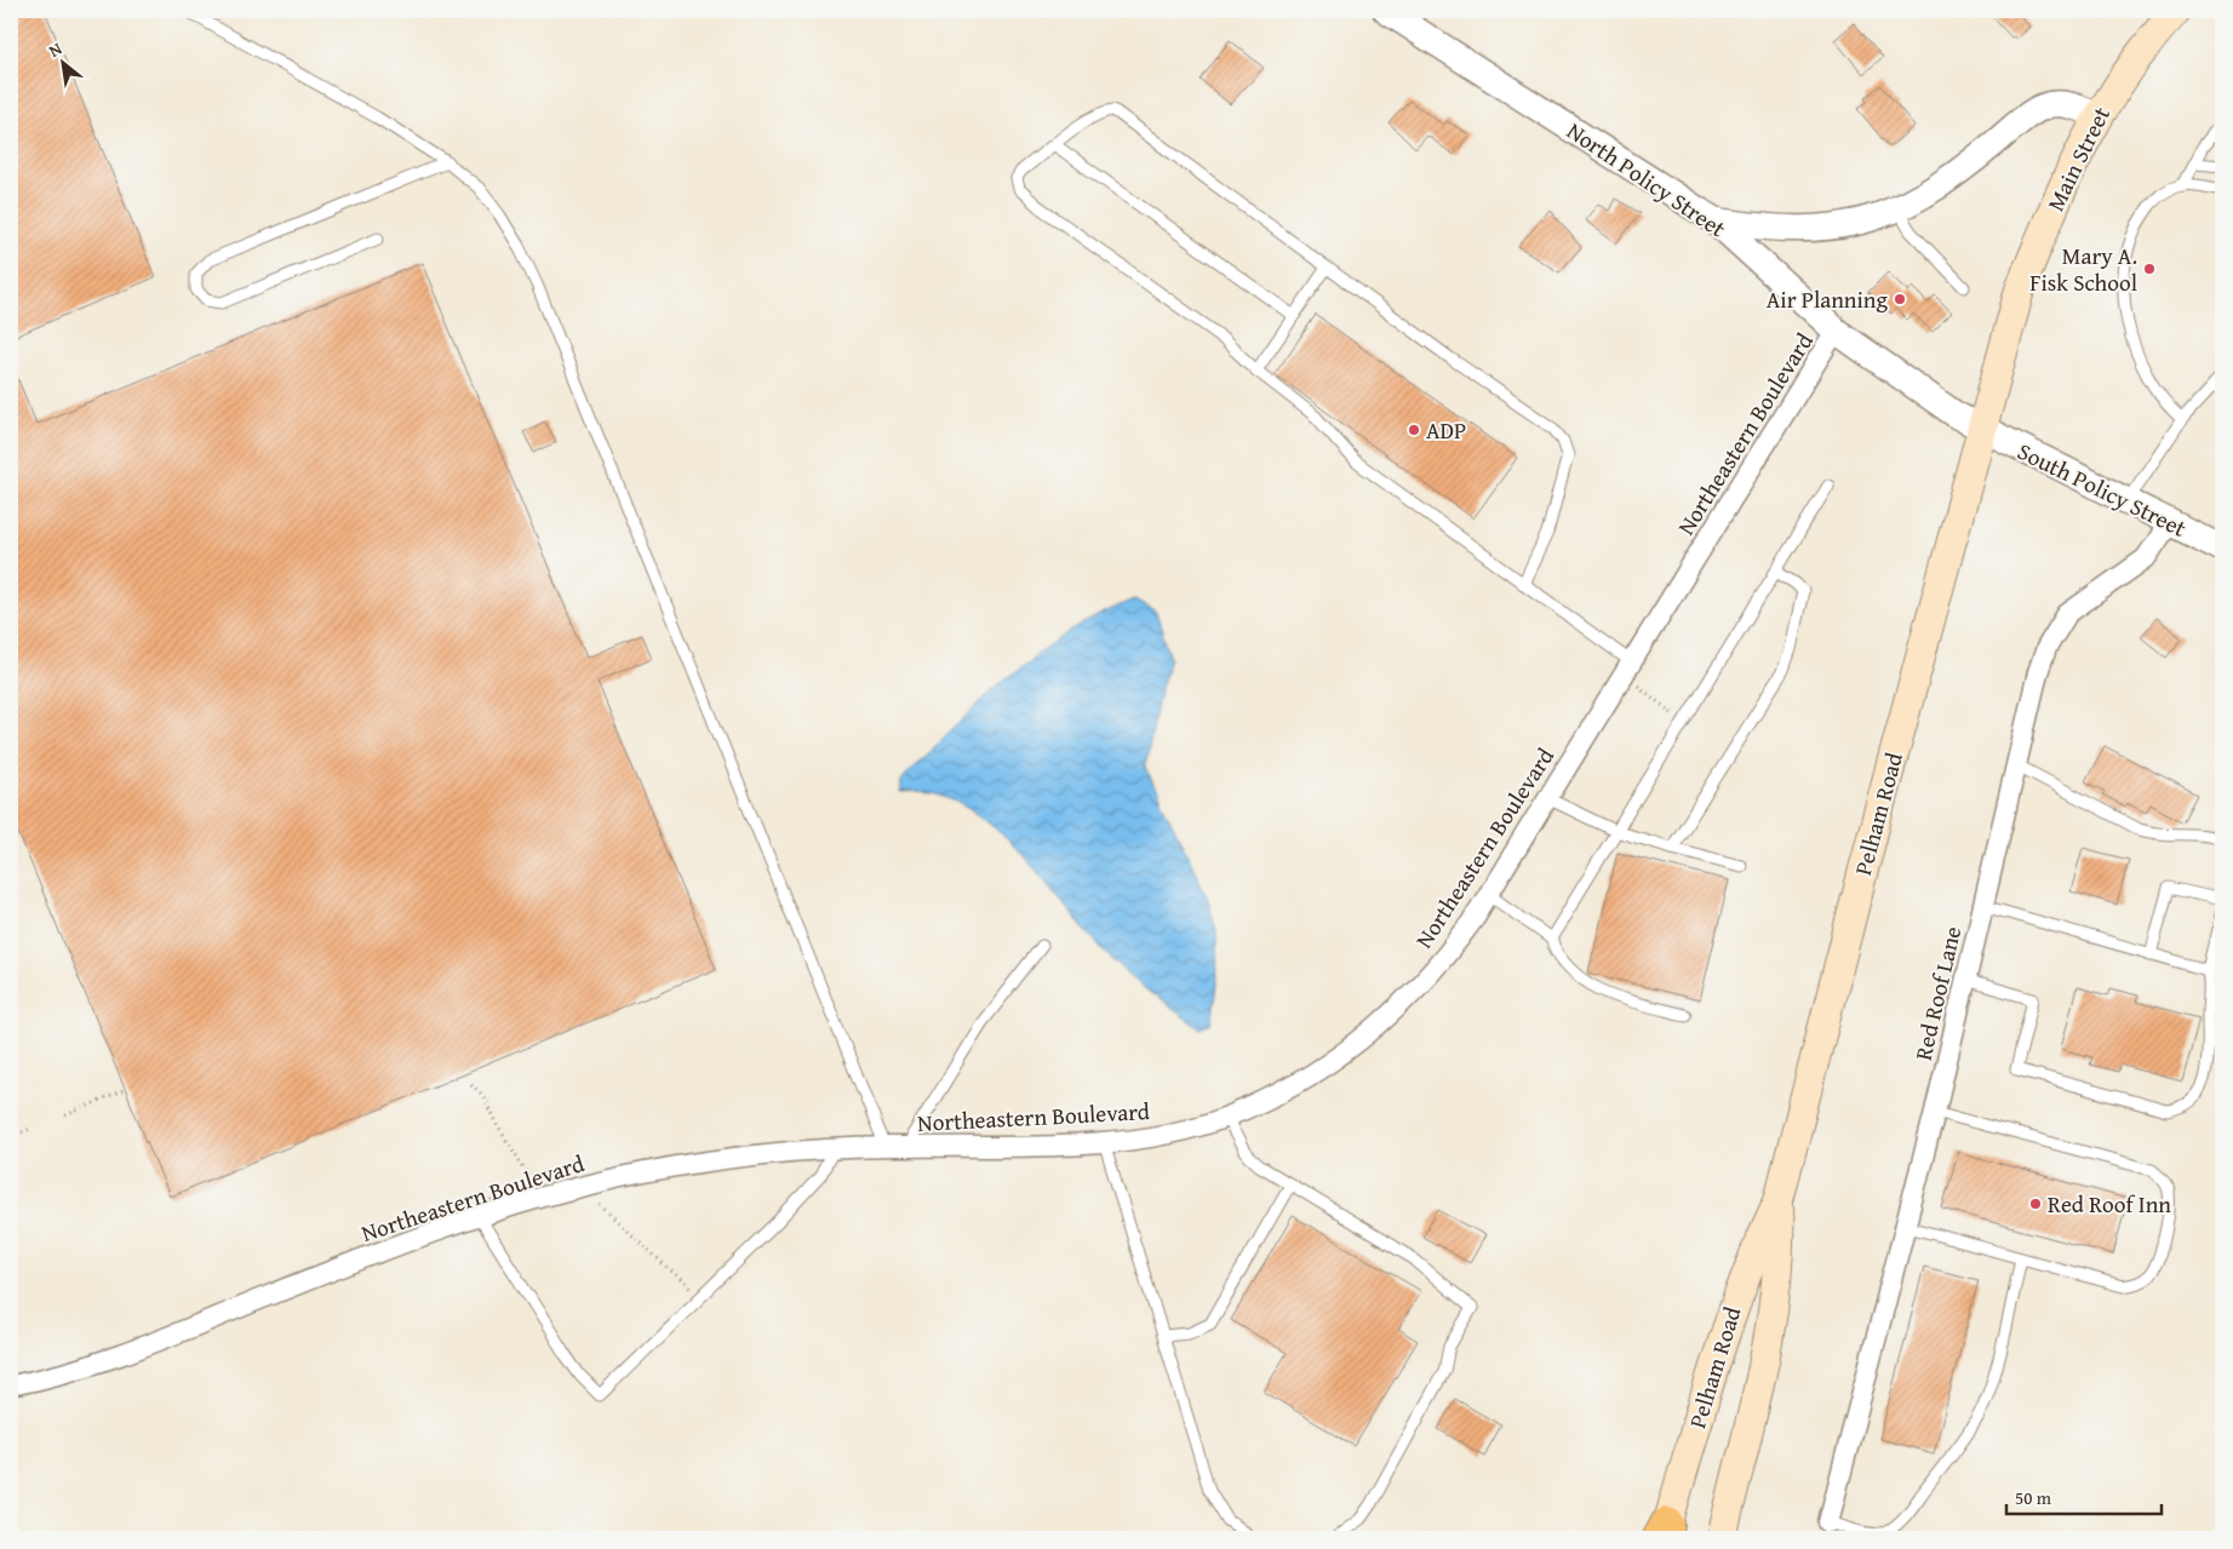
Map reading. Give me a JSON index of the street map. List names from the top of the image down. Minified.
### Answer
{"streets":{"main road":["Main Street","Pelham Road"],"street":["North Policy Street","Northeastern Boulevard","South Policy Street","Red Roof Lane"]},"crossings":[["Main Street","North Policy Street"],["Main Street","South Policy Street"],["Main Street","Pelham Road"],["North Policy Street","Northeastern Boulevard"],["North Policy Street","South Policy Street"],["North Policy Street","Pelham Road"],["South Policy Street","Pelham Road"],["South Policy Street","Red Roof Lane"]],"places":["Mary A. Fisk School","Air Planning","ADP","Red Roof Inn"],"scale_bar":"50 m","north":"top left"}
